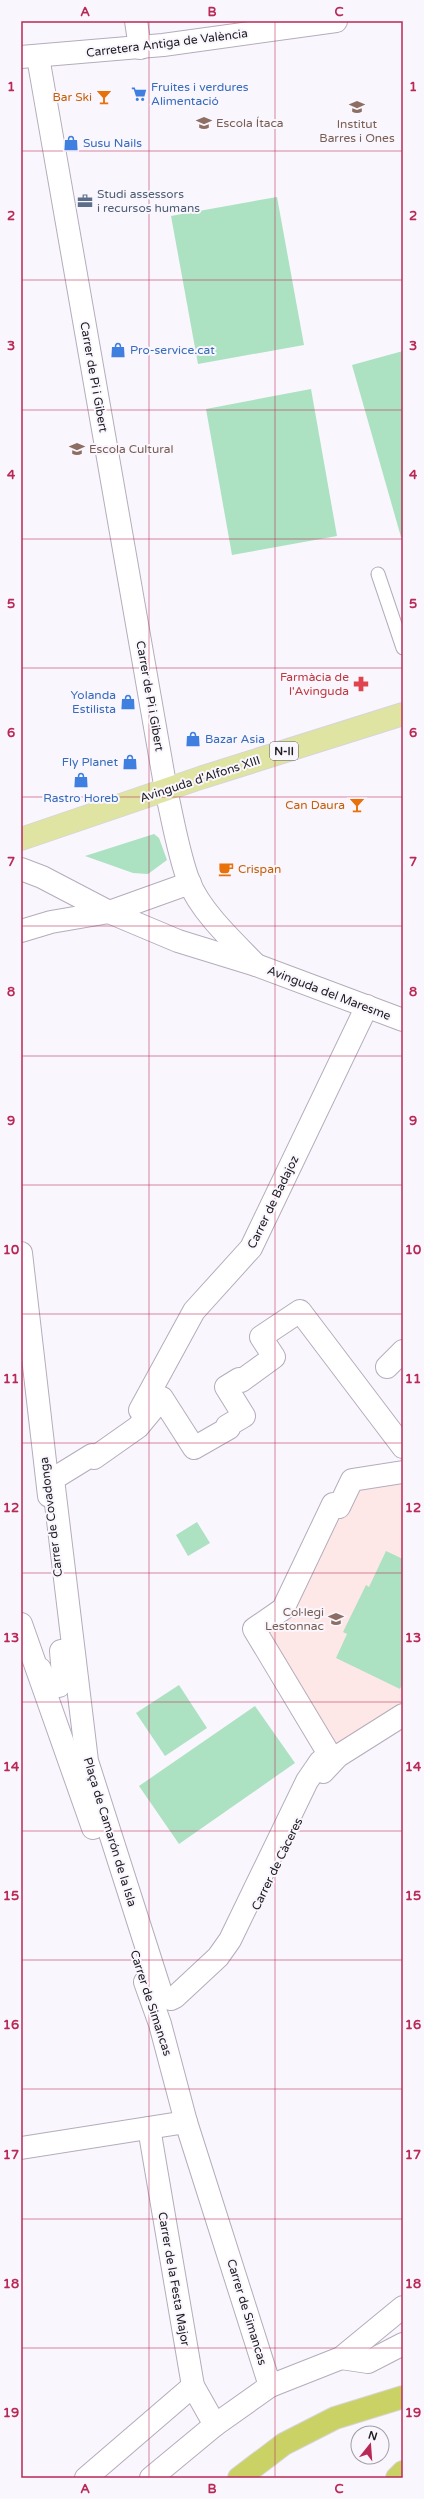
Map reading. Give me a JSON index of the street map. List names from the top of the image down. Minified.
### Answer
{"streets":{"main road":["N-II","Avinguda d'Alfons XIII"],"street":["Carretera Antiga de València","Carrer de Pi i Gibert","Avinguda del Maresme","Carrer de Badajoz","Carrer de Covadonga","Plaça de Camarón de la Isla","Carrer de Càceres","Carrer de Simancas","Carrer de la Festa Major"]},"crossings":[["Carretera Antiga de València","Carrer de Pi i Gibert"],["Carrer de Pi i Gibert","Avinguda d'Alfons XIII"],["Carrer de Pi i Gibert","Avinguda del Maresme"],["Avinguda d'Alfons XIII","Avinguda del Maresme"],["Avinguda del Maresme","Carrer de Badajoz"],["Carrer de Badajoz","Carrer de Covadonga"],["Carrer de Covadonga","Carrer de Simancas"],["Carrer de Càceres","Carrer de Simancas"]],"places":{"supermarket":["Fruites i verdures Alimentació"],"bar":["Bar Ski","Can Daura"],"school or university":["Institut Barres i Ones","Escola Ítaca","Escola Cultural","Col·legi Lestonnac"],"shop":["Susu Nails","Pro-service.cat","Yolanda Estilista","Bazar Asia","Fly Planet","Rastro Horeb"],"office":["Studi assessors i recursos humans"],"pharmacy":["Farmàcia de l'Avinguda"],"cafe":["Crispan"]},"north":"top","grid":{"columns":["A","B","C"],"rows":["1","2","3","4","5","6","7","8","9","10","11","12","13","14","15","16","17","18","19"]}}
